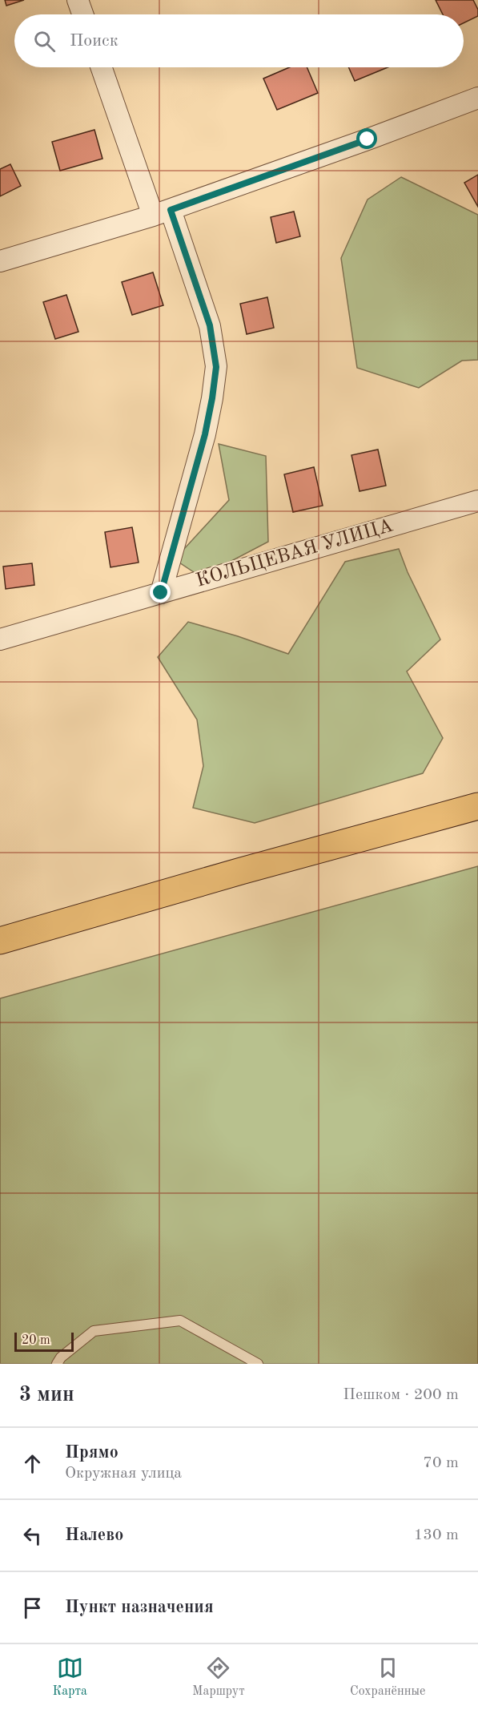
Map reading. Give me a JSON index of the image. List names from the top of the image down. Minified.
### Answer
{"streets":{"street":["КОЛЬЦЕВАЯ УЛИЦА"]},"scale_bar":"20 m","page":{"search":"Поиск","scale":"20 m","heading":["3 мин","Пешком · 200 m"],"list":[["Прямо","Окружная улица","70 m"],["Налево","130 m"],"Пункт назначения"],"nav":["Карта","Маршрут","Сохранённые"]}}
